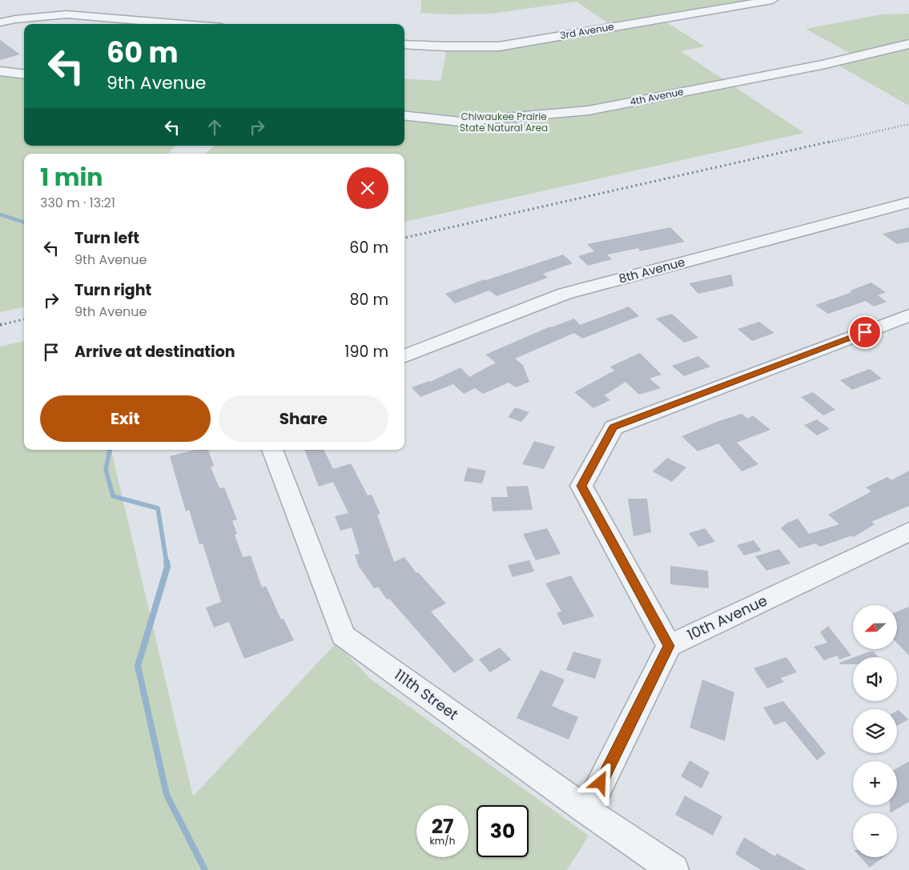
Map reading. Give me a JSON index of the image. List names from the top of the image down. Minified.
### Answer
{"streets":{"street":["3rd Avenue","4th Avenue","8th Avenue","10th Avenue","111th Street"]},"parks":["Chiwaukee Prairie State Natural Area"],"north":"left","page":{"turn":["60 m","9th Avenue"],"heading":["1 min","330 m · 13:21"],"list":[{"name":"Turn left","note":"9th Avenue","value":"60 m"},{"name":"Turn right","note":"9th Avenue","value":"80 m"},{"name":"Arrive at destination","value":"190 m"}],"buttons":["Exit","Share"],"map_buttons":["+","−"],"speed":"27 km/h","limit":"30"}}
